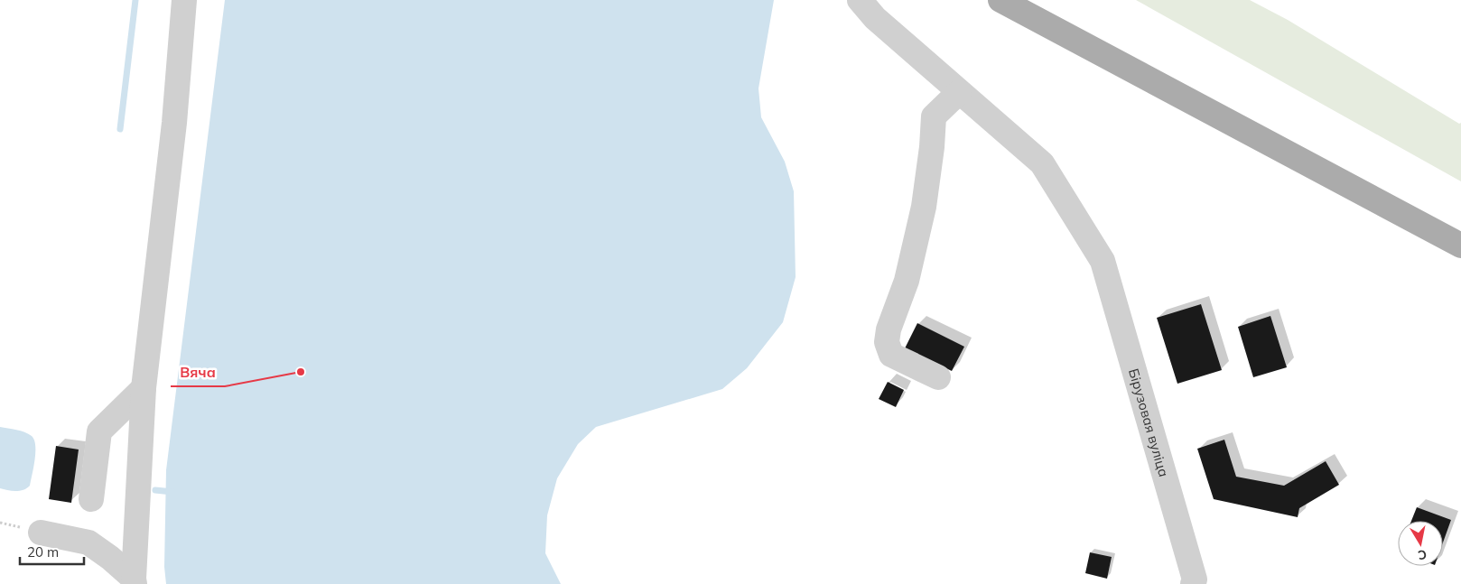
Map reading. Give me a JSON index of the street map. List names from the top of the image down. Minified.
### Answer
{"streets":{"street":["Бірузовая вуліца"]},"places":["Вяча"],"scale_bar":"20 m","north":"bottom"}
